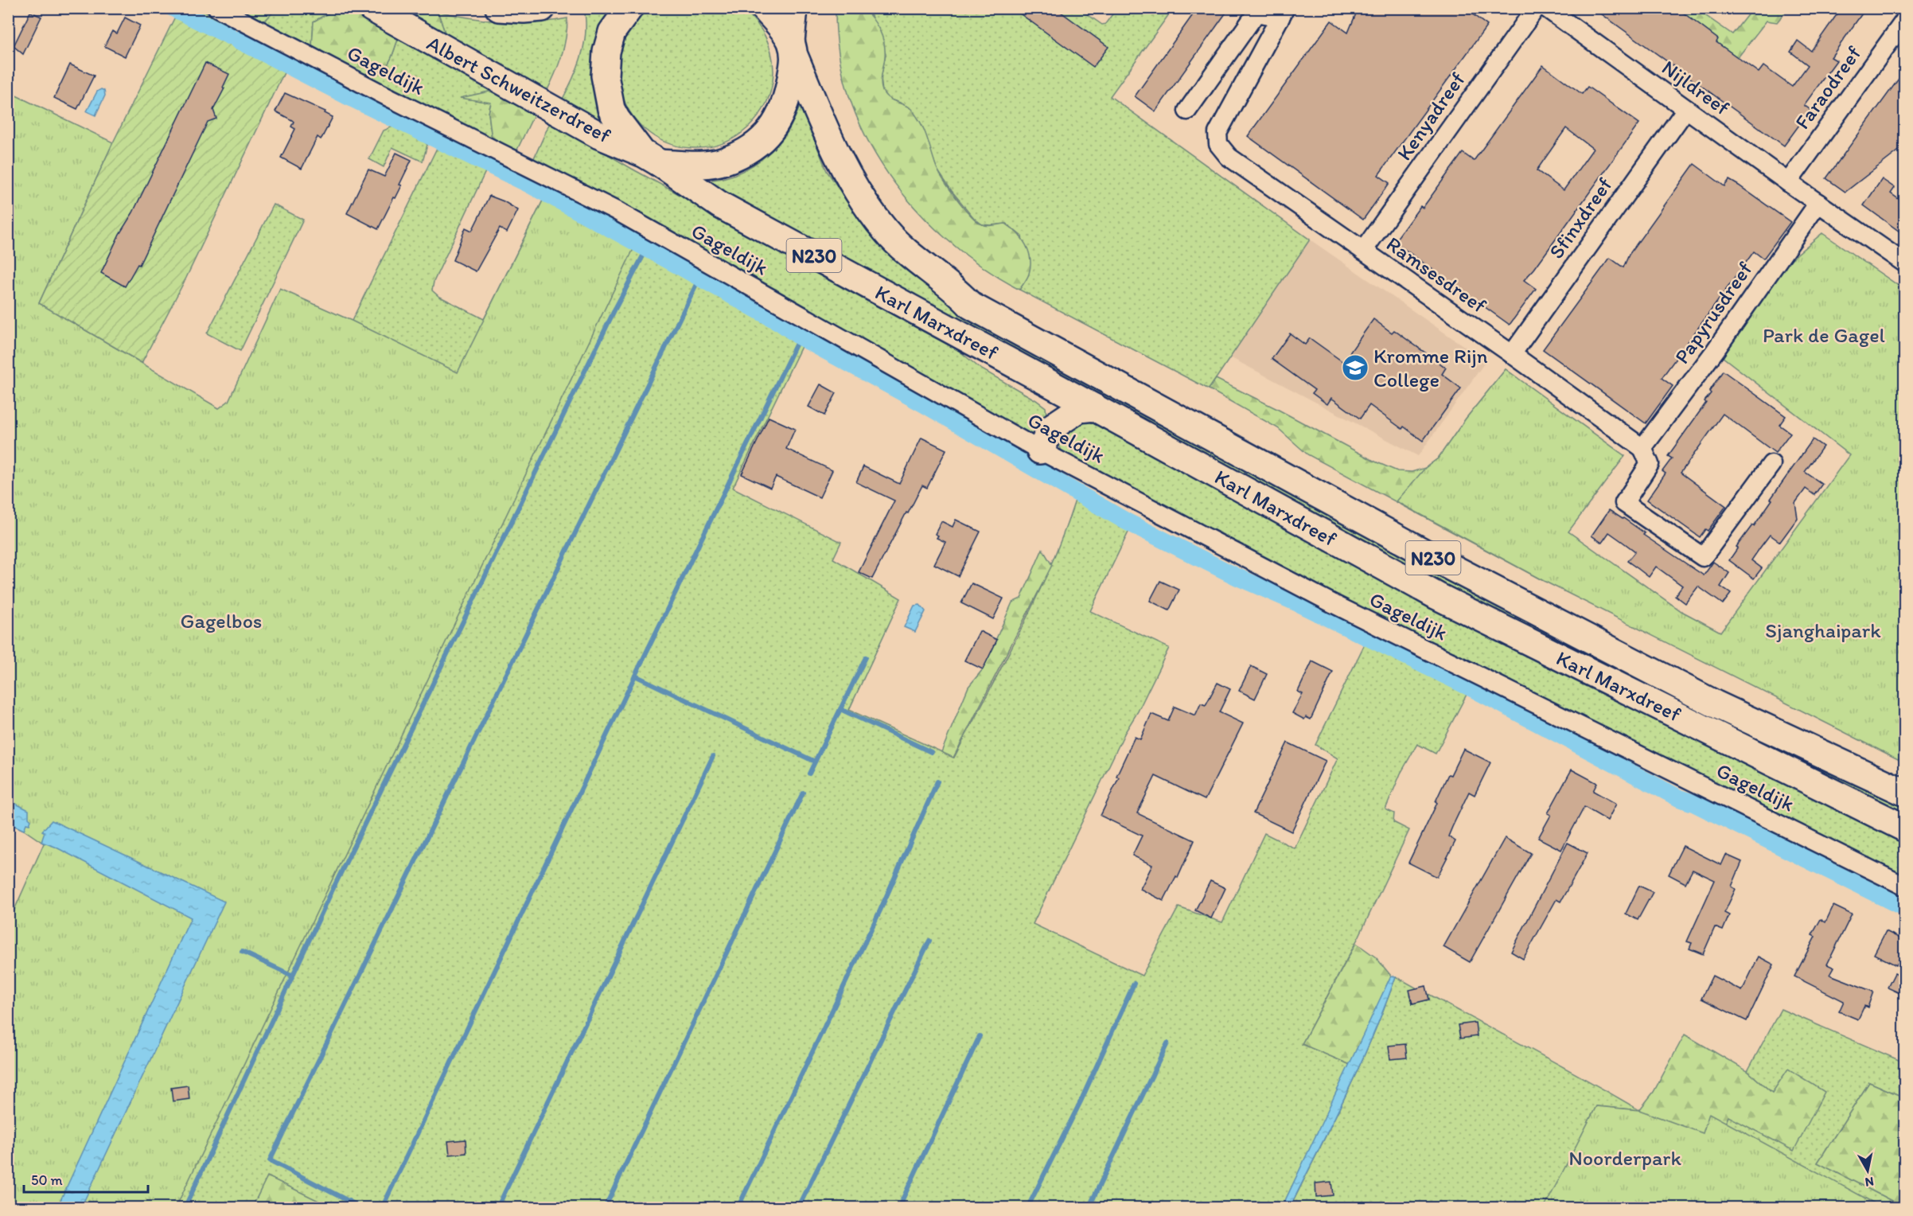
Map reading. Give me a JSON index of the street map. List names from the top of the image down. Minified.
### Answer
{"streets":{"main road":["Albert Schweitzerdreef","N230","Karl Marxdreef"],"street":["Gageldijk","Nijldreef","Faraodreef","Kenyadreef","Sfinxdreef","Ramsesdreef","Papyrusdreef"]},"crossings":[["Nijldreef","Faraodreef"],["Nijldreef","Sfinxdreef"],["Nijldreef","Papyrusdreef"],["Albert Schweitzerdreef","N230"],["Albert Schweitzerdreef","Karl Marxdreef"],["Kenyadreef","Ramsesdreef"],["Sfinxdreef","Ramsesdreef"],["N230","Karl Marxdreef"],["Ramsesdreef","Papyrusdreef"]],"parks":["Park de Gagel","Gagelbos","Sjanghaipark","Noorderpark"],"places":{"school or university":["Kromme Rijn College"]},"scale_bar":"50 m","north":"bottom"}
